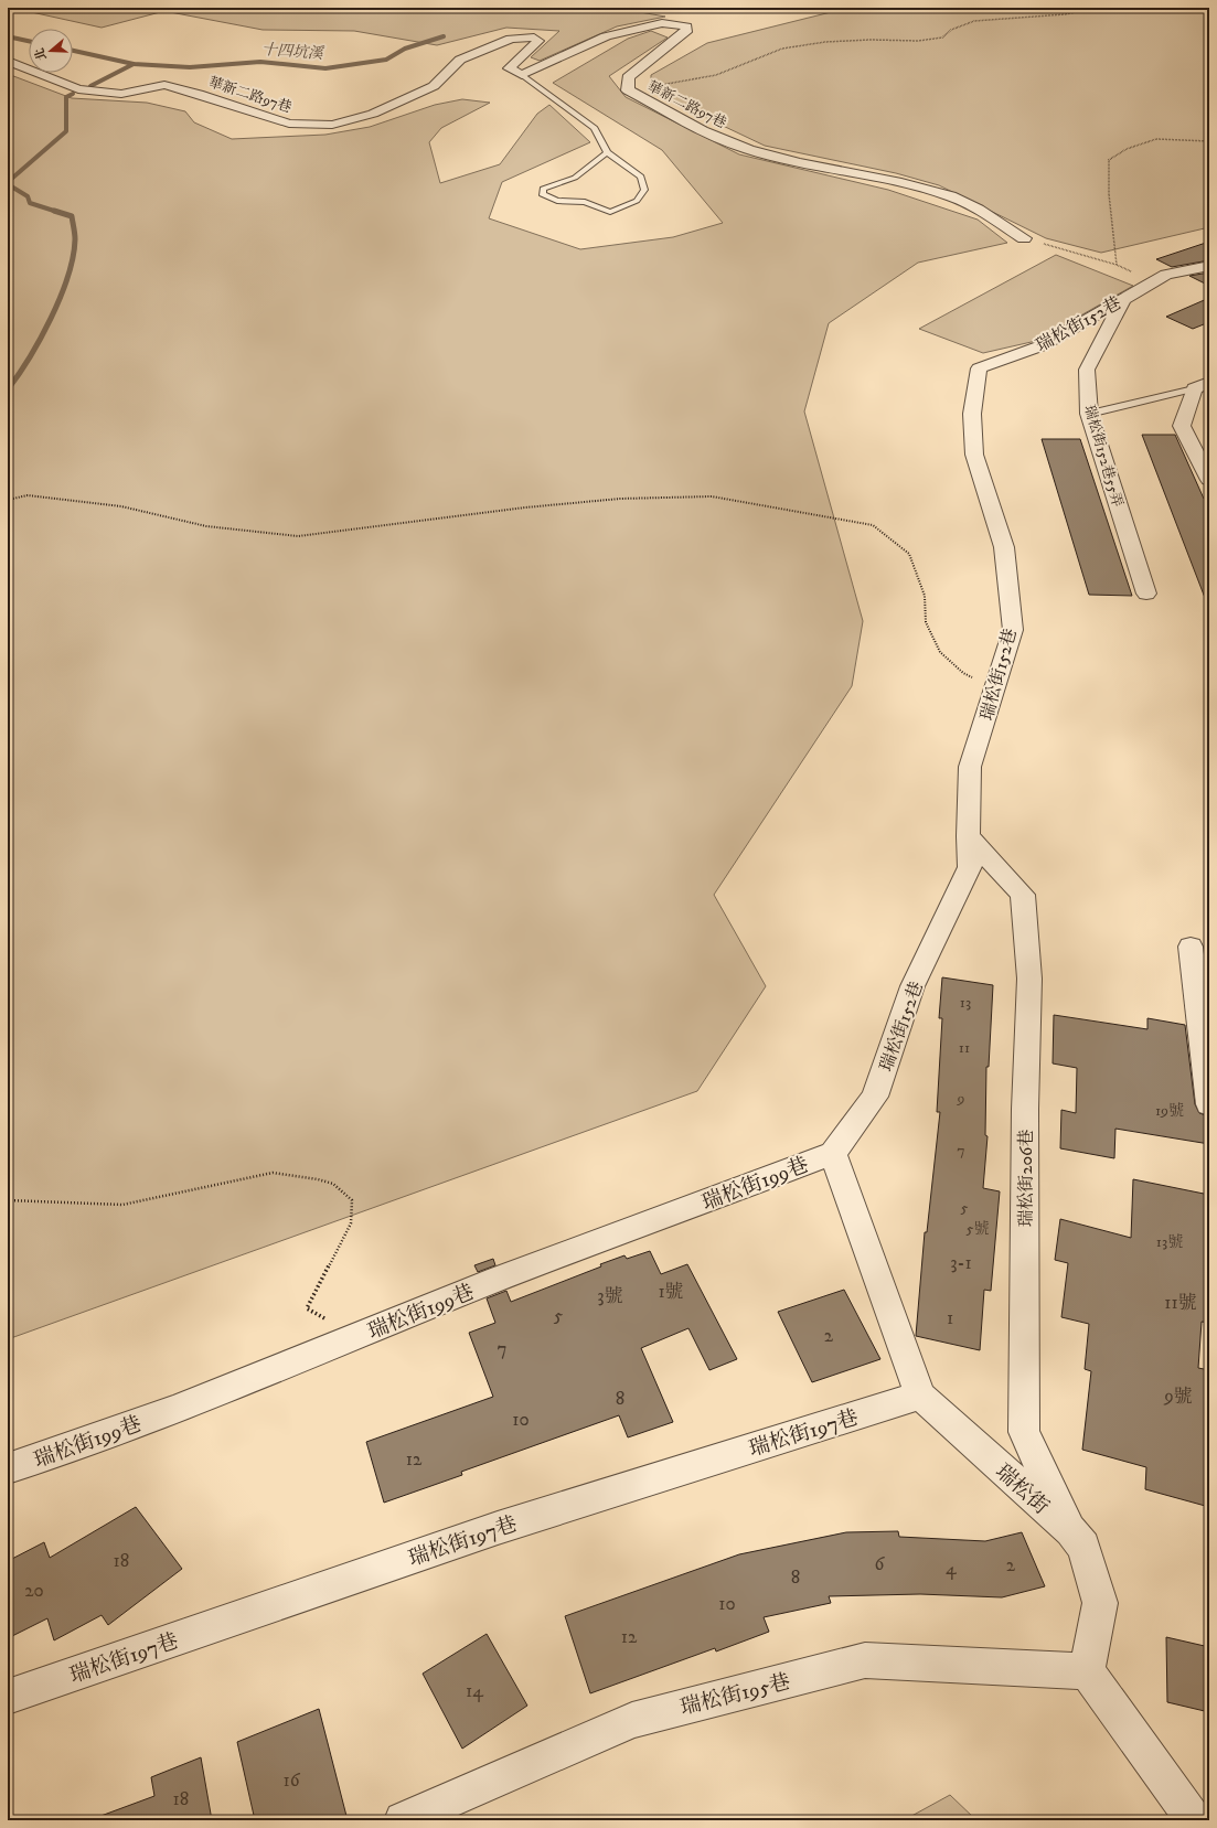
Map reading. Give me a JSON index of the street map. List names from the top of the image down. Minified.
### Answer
{"streets":{"street":["華新二路97巷","瑞松街152巷","瑞松街152巷55弄","瑞松街206巷","瑞松街199巷","瑞松街197巷","瑞松街","瑞松街195巷"]},"crossings":[["瑞松街152巷","瑞松街152巷55弄"],["瑞松街152巷","瑞松街206巷"],["瑞松街152巷","瑞松街199巷"],["瑞松街152巷","瑞松街"],["瑞松街206巷","瑞松街"],["瑞松街199巷","瑞松街"],["瑞松街197巷","瑞松街"],["瑞松街","瑞松街195巷"]],"water":["十四坑溪"],"house_numbers":["13","11","9","19號","7","5","5號","13號","3-1","1號","3號","11號","5","1","2","7","9號","8","10","12","18","6","2","4","8","20","10","12","14","16","18"],"north":"left"}
